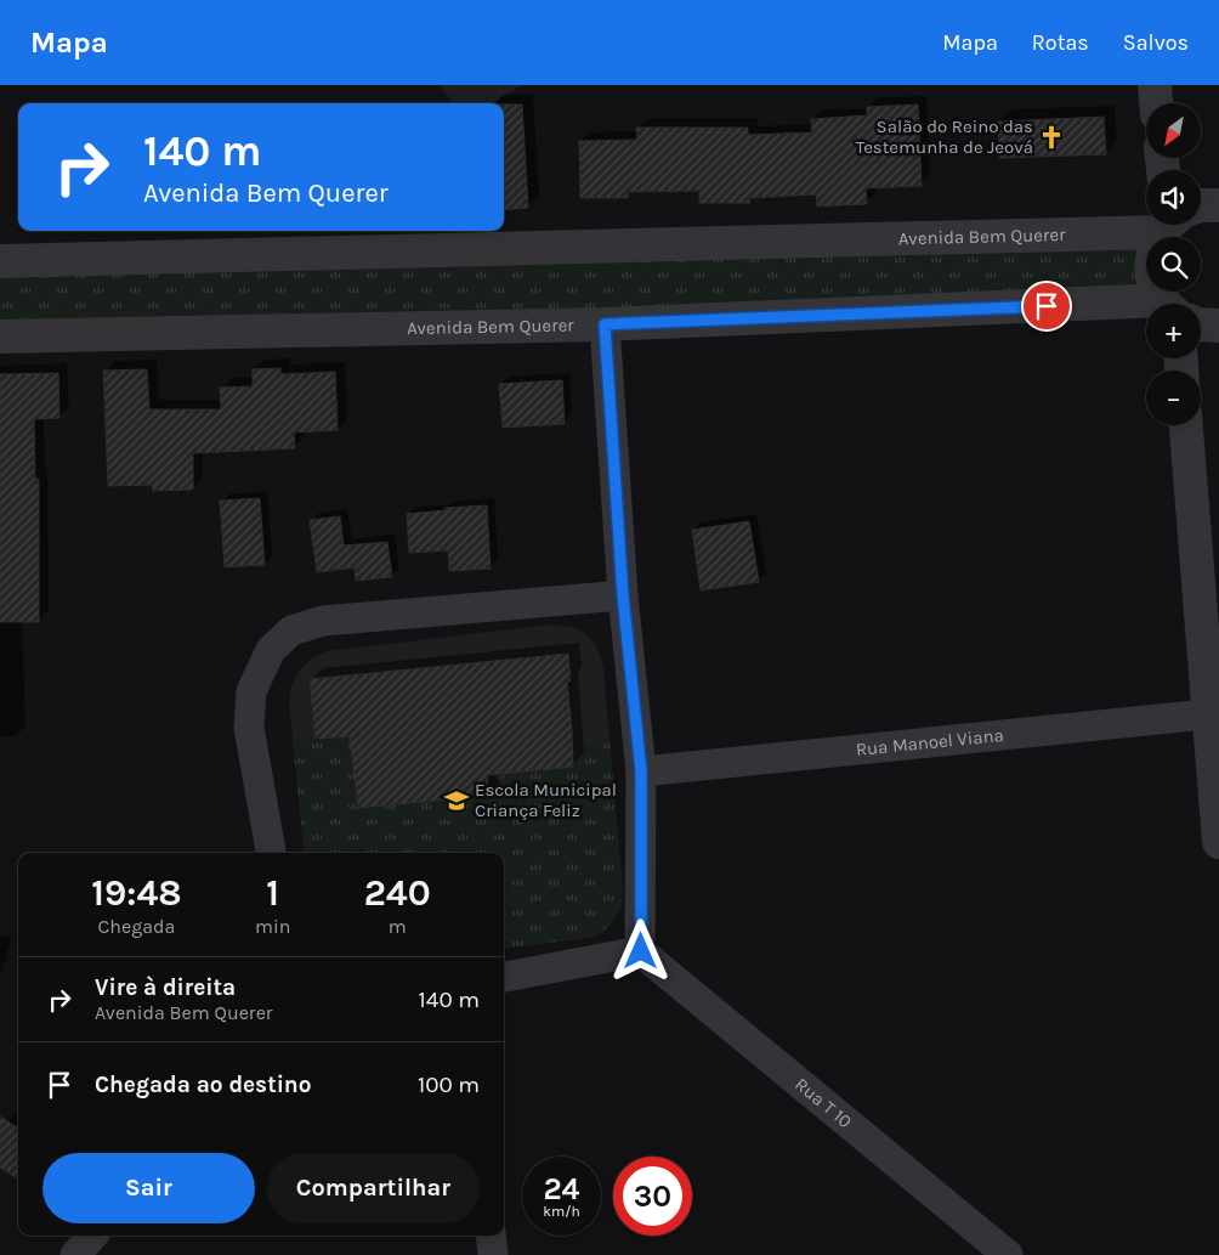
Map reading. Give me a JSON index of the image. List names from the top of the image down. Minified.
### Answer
{"streets":{"street":["Avenida Bem Querer","Rua Manoel Viana","Rua T 10"]},"places":{"church":["Salão do Reino das Testemunha de Jeová"],"school or university":["Escola Municipal Criança Feliz"]},"north":"bottom left","page":{"header":"Mapa","nav":["Mapa","Rotas","Salvos"],"map_buttons":["+","−"],"turn":["140 m","Avenida Bem Querer"],"eta":["19:48","Chegada","1","min","240","m"],"list":[{"name":"Vire à direita","note":"Avenida Bem Querer","value":"140 m"},{"name":"Chegada ao destino","value":"100 m"}],"buttons":["Sair","Compartilhar"],"speed":"24 km/h","limit":"30"}}
